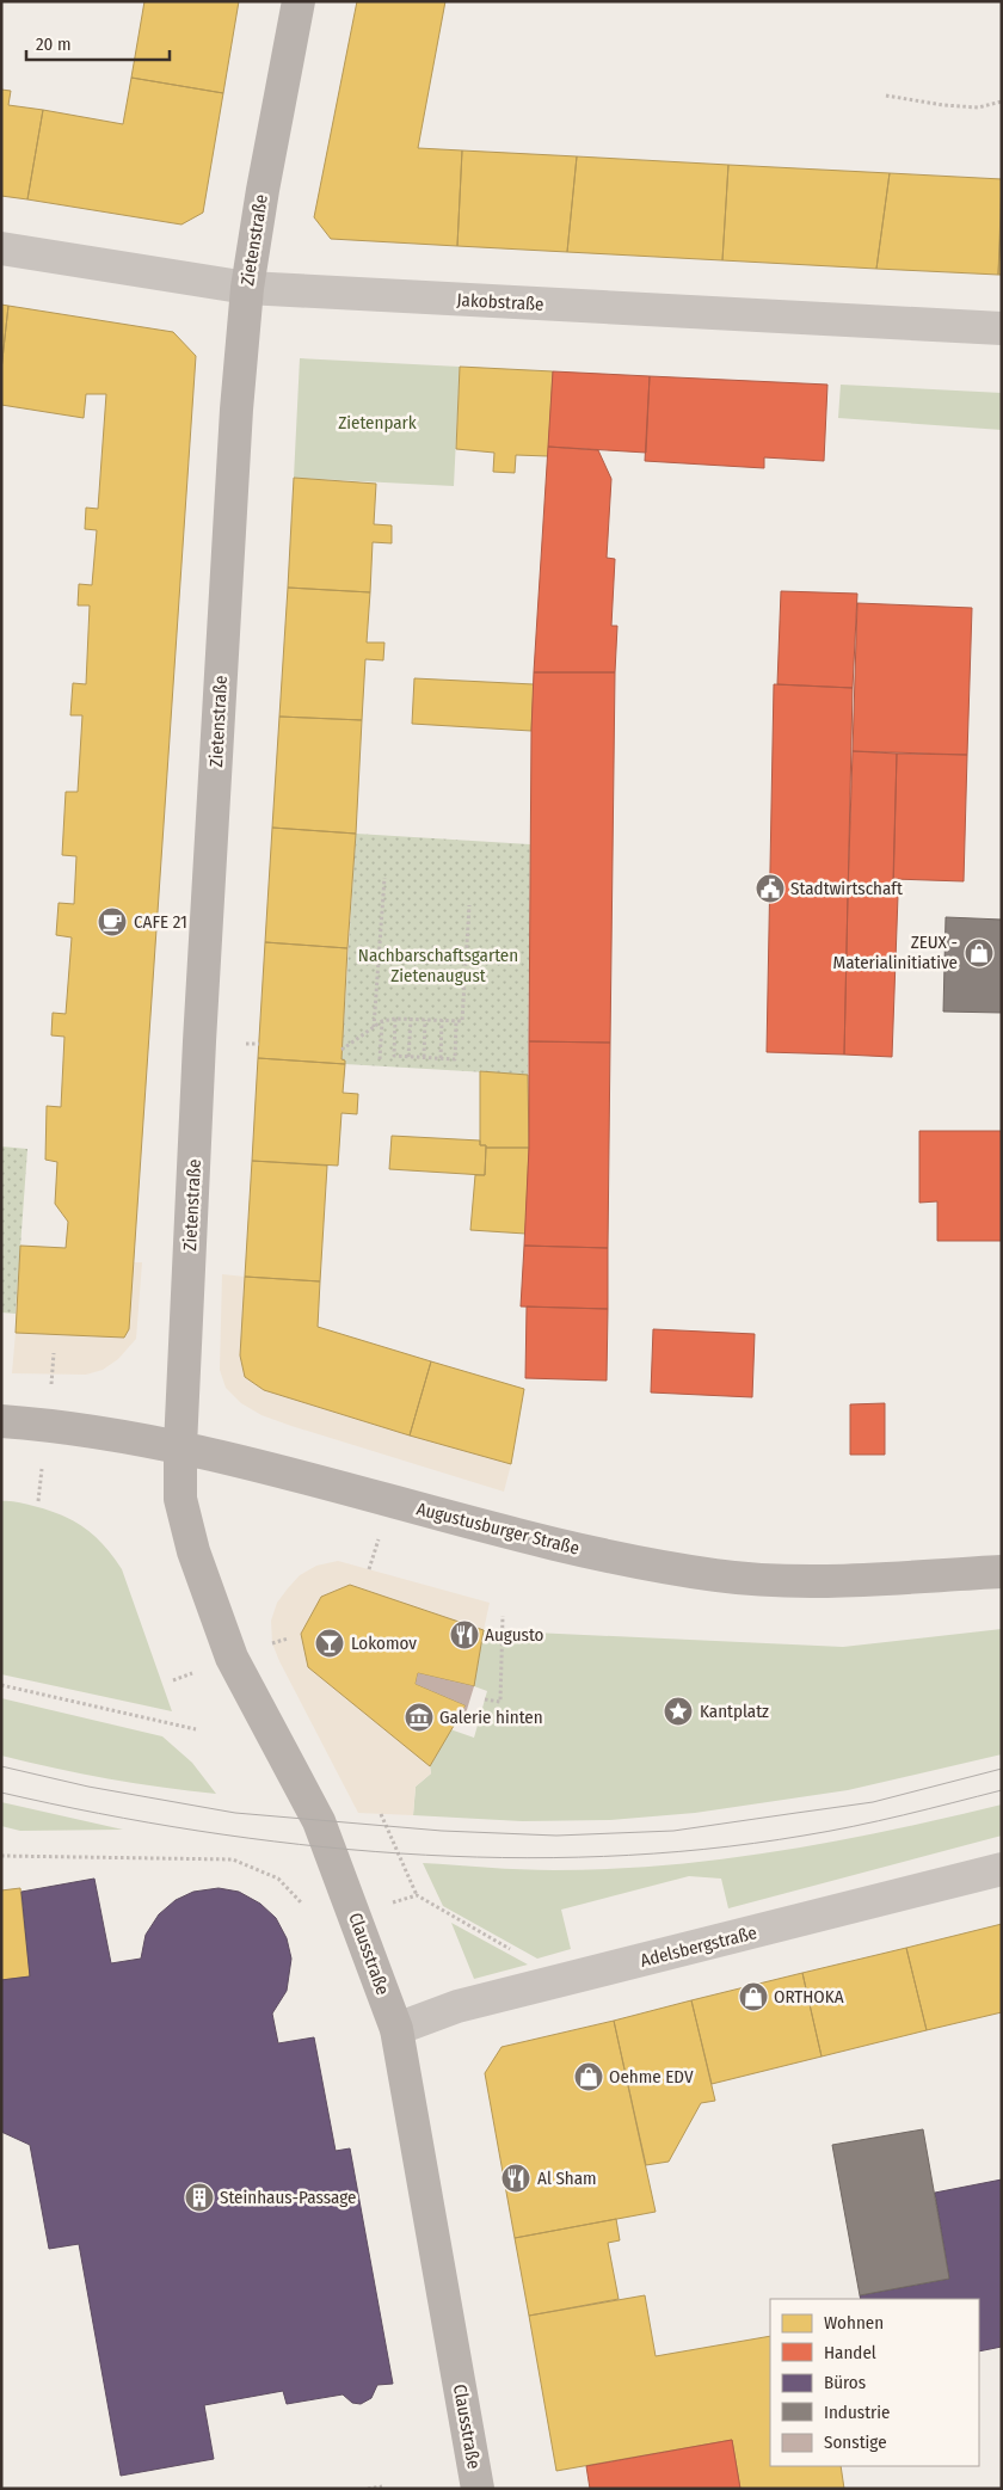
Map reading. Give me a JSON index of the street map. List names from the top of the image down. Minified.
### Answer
{"streets":{"main road":["Zietenstraße","Augustusburger Straße","Clausstraße"],"street":["Jakobstraße","Adelsbergstraße"]},"crossings":[["Zietenstraße","Jakobstraße"],["Zietenstraße","Augustusburger Straße"],["Zietenstraße","Clausstraße"],["Augustusburger Straße","Clausstraße"],["Adelsbergstraße","Clausstraße"]],"parks":["Zietenpark","Nachbarschaftsgarten Zietenaugust"],"places":{"public building":["Stadtwirtschaft"],"cafe":["CAFE 21"],"shop":["ZEUX - Materialinitiative","ORTHOKA","Oehme EDV"],"restaurant":["Augusto","Al Sham"],"bar":["Lokomov"],"place":["Kantplatz"],"museum":["Galerie hinten"],"building":["Steinhaus-Passage"]},"legend":["Wohnen","Handel","Büros","Industrie","Sonstige"],"scale_bar":"20 m"}
